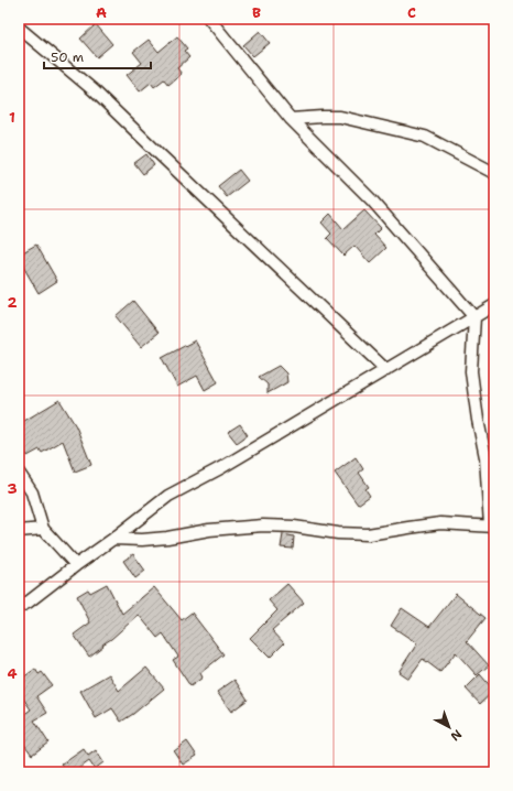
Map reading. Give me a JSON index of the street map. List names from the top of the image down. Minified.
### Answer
{"scale_bar":"50 m","north":"bottom right","grid":{"columns":["A","B","C"],"rows":["1","2","3","4"]}}
